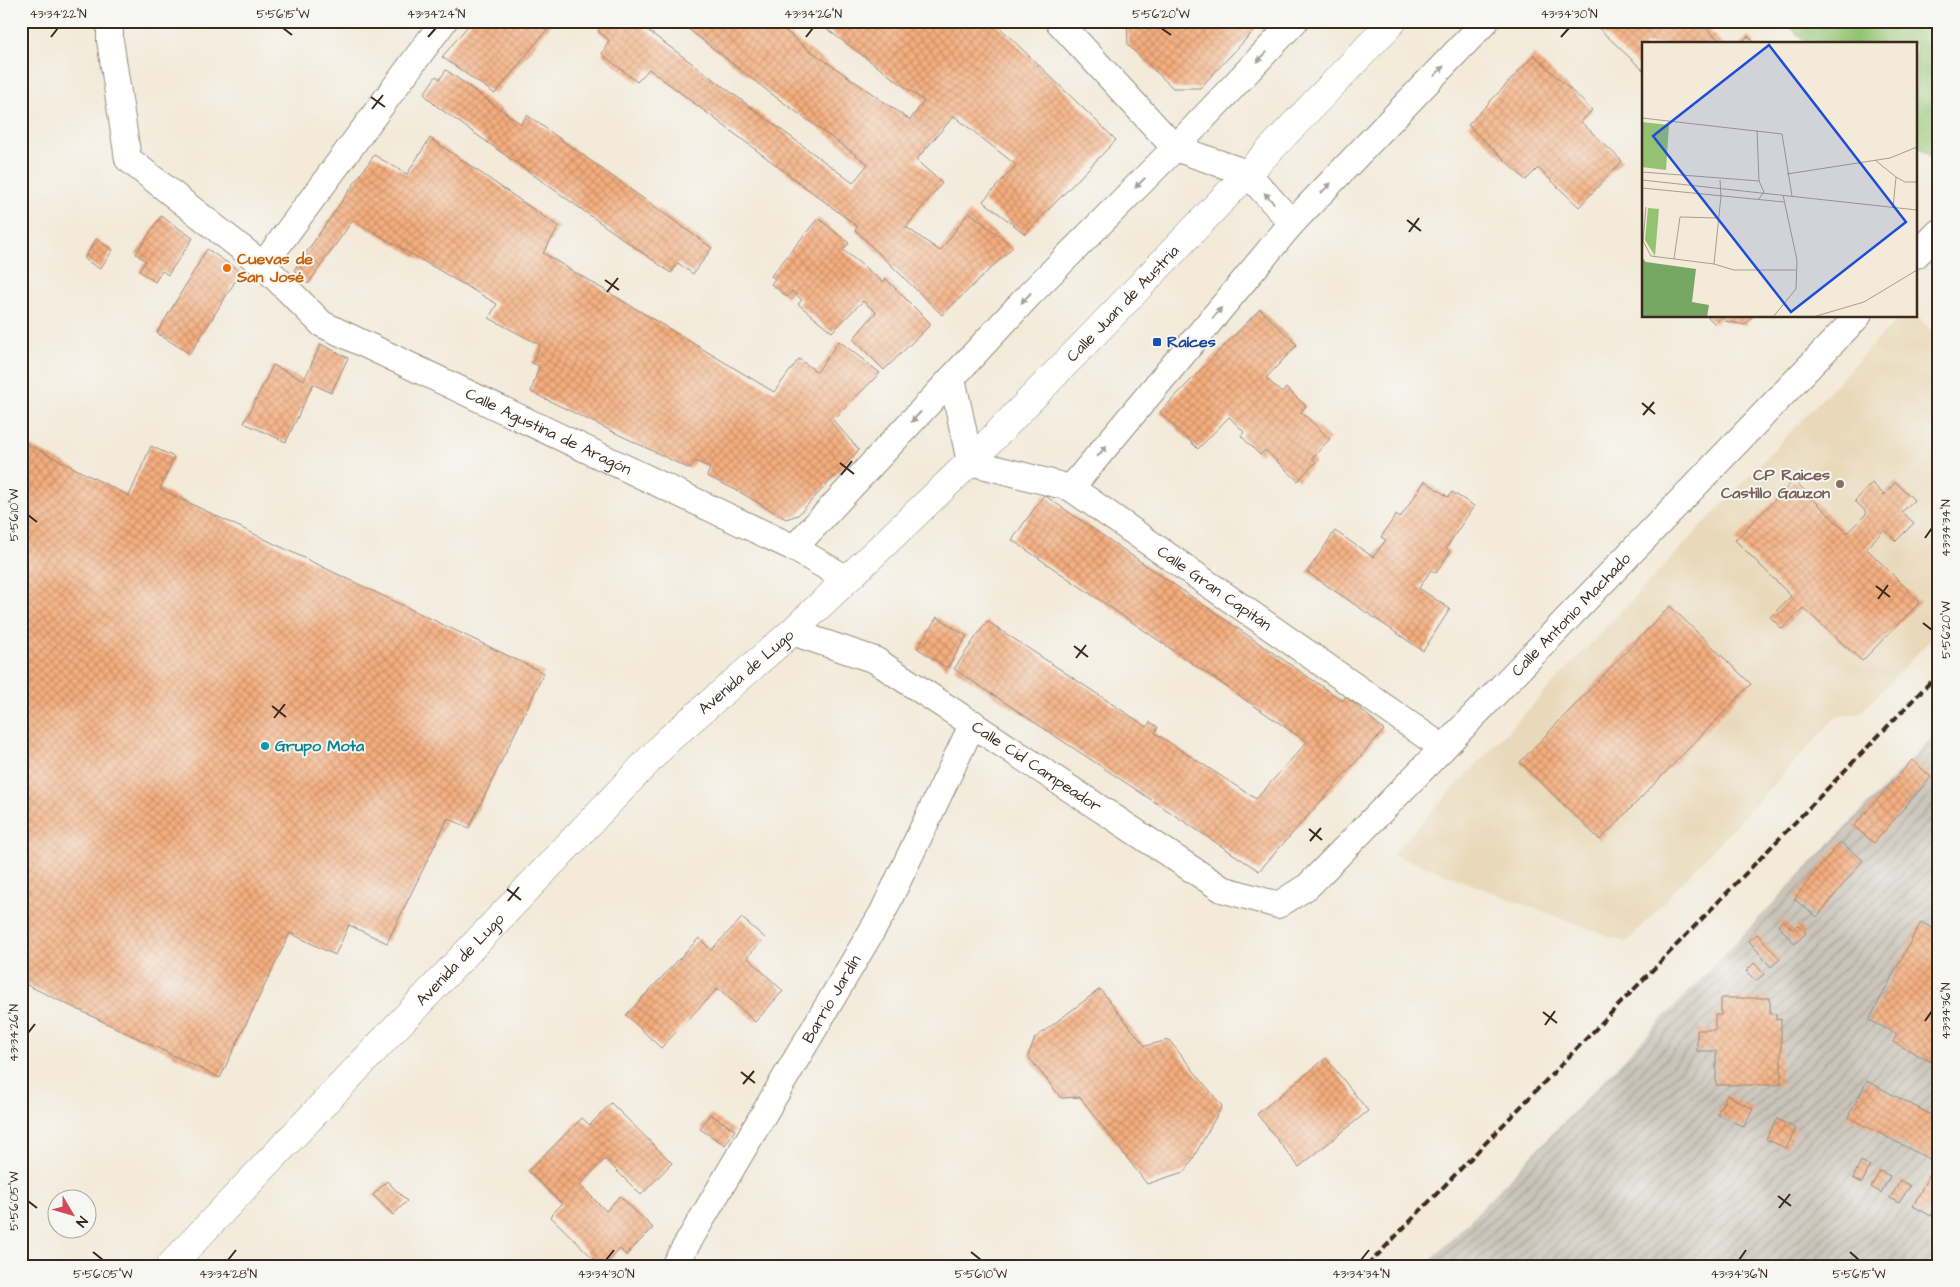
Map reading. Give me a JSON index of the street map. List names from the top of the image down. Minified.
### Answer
{"streets":{"main road":["Calle Juan de Austria","Avenida de Lugo"],"street":["Calle Agustina de Aragón","Calle Gran Capitán","Calle Antonio Machado","Calle Cid Campeador","Barrio Jardín"]},"crossings":[["Calle Juan de Austria","Calle Agustina de Aragón"],["Calle Juan de Austria","Calle Gran Capitán"],["Calle Juan de Austria","Avenida de Lugo"],["Calle Agustina de Aragón","Avenida de Lugo"],["Calle Gran Capitán","Calle Antonio Machado"],["Calle Antonio Machado","Calle Cid Campeador"],["Avenida de Lugo","Calle Cid Campeador"],["Calle Cid Campeador","Barrio Jardín"]],"places":{"other":["Cuevas de San José","CP Raices Castillo Gauzon","Grupo Mota"],"transit":["Raíces"]},"north":"bottom right","coordinates":["43°34'22\"N","5°56'15\"W","43°34'24\"N","43°34'26\"N","5°56'20\"W","43°34'30\"N","5°56'10\"W","43°34'34\"N","43°34'36\"N","5°56'05\"W","43°34'28\"N"]}
